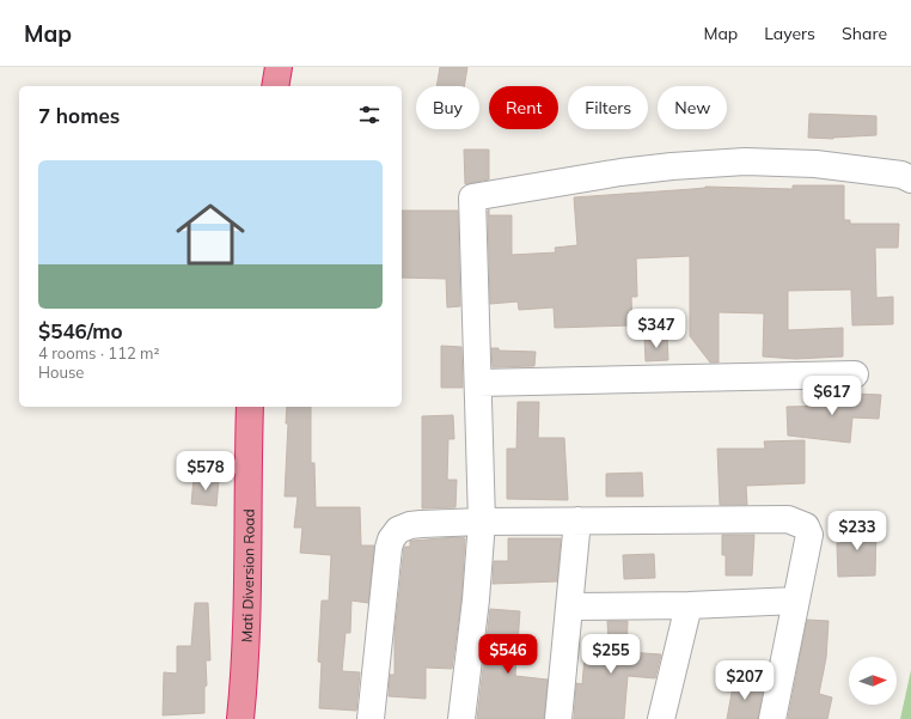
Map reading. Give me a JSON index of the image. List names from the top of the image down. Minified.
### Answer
{"streets":{"highway":["Mati Diversion Road"]},"north":"right","page":{"header":"Map","nav":["Map","Layers","Share"],"chip":["Buy","Rent","Filters","New"],"heading":"7 homes","list":[{"name":"$546/mo","note":"4 rooms · 112 m² · House"}],"price":["$347","$617","$578","$233","$546","$255","$207"]}}
